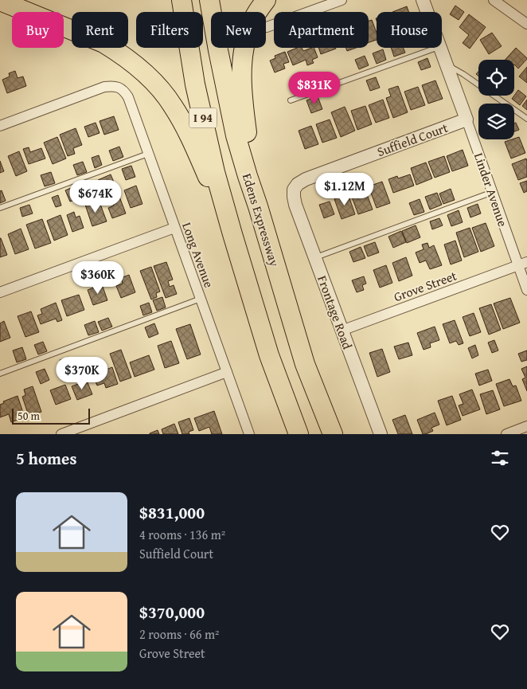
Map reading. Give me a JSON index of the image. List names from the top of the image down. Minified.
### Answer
{"streets":{"highway":["I 94","Edens Expressway"],"street":["Suffield Court","Linder Avenue","Long Avenue","Grove Street","Frontage Road"]},"crossings":[["Suffield Court","Linder Avenue"],["Suffield Court","Frontage Road"],["Linder Avenue","Grove Street"],["Grove Street","Frontage Road"]],"scale_bar":"50 m","page":{"chip":["Buy","Rent","Filters","New","Apartment","House"],"price":["$831K","$1.12M","$674K","$360K","$370K"],"scale":"50 m","heading":"5 homes","list":[{"name":"$831,000","note":"4 rooms · 136 m² · Suffield Court"},{"name":"$370,000","note":"2 rooms · 66 m² · Grove Street"}]}}
